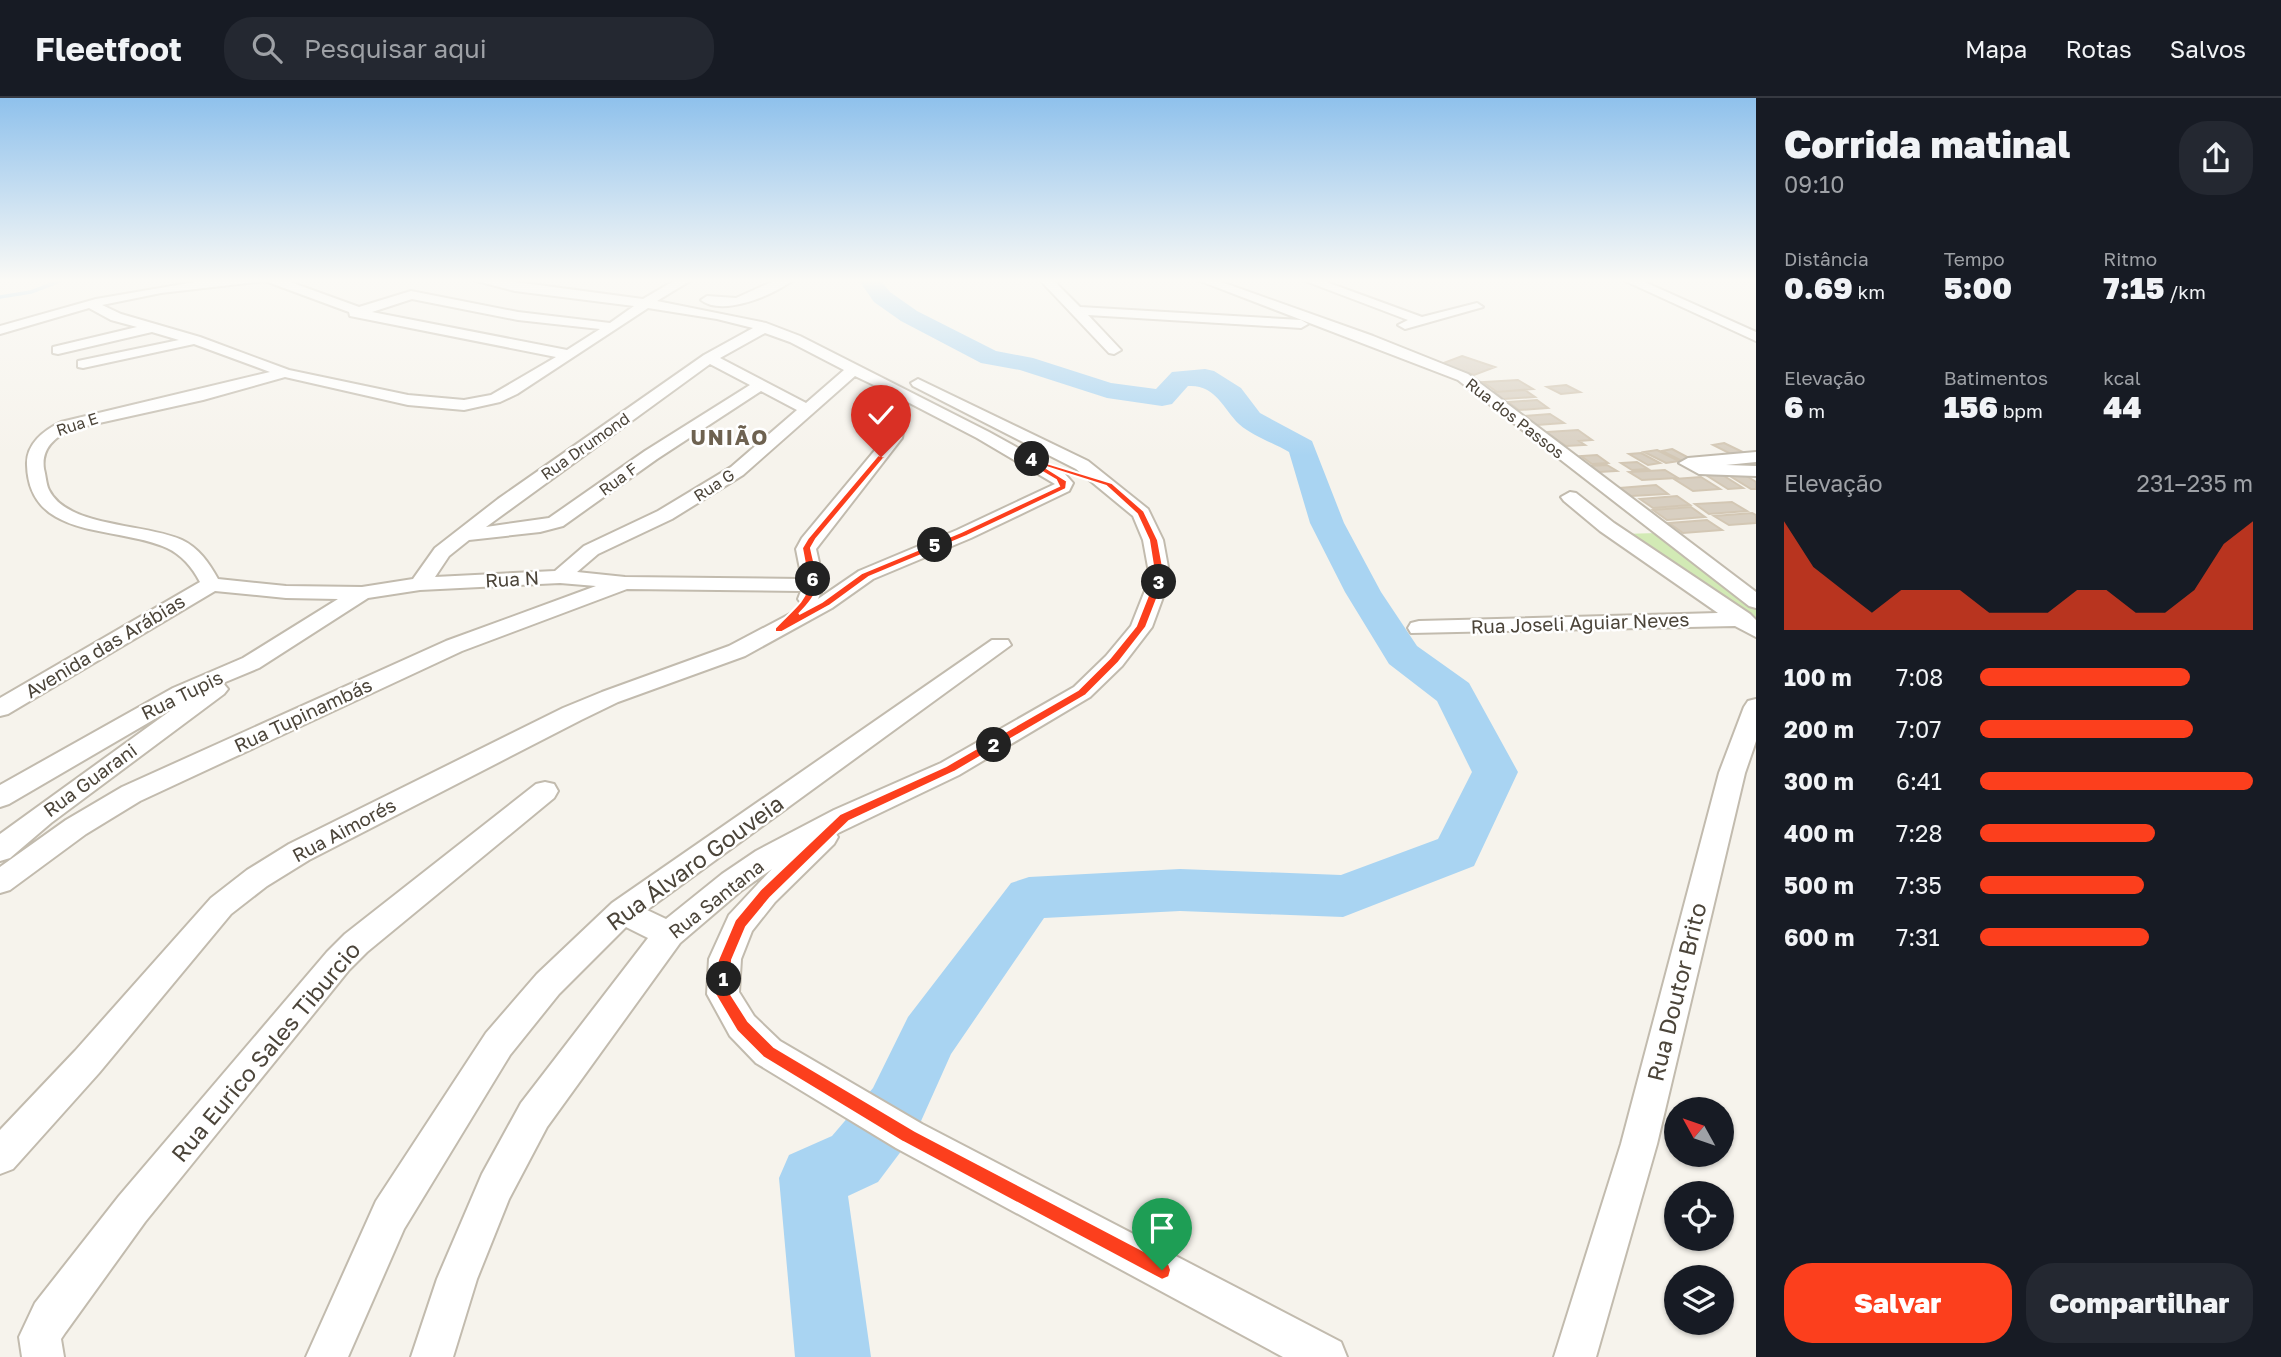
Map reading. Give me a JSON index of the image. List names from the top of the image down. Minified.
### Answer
{"streets":{"street":["Rua dos Passos","Rua E","Rua Drumond","Rua F","Rua G","Rua N","Rua Joseli Aguiar Neves","Avenida das Arábias","Rua Tupis","Rua Tupinambás","Rua Guarani","Rua Aimorés","Rua Álvaro Gouveia","Rua Santana","Rua Doutor Brito","Rua Eurico Sales Tiburcio"]},"crossings":[["Rua dos Passos","Rua Joseli Aguiar Neves"],["Rua E","Rua N"],["Rua E","Avenida das Arábias"],["Rua Drumond","Rua F"],["Rua Drumond","Rua N"],["Rua G","Rua N"],["Rua N","Avenida das Arábias"],["Rua N","Rua Tupis"],["Rua N","Rua Tupinambás"],["Rua Tupis","Rua Guarani"]],"districts":["UNIÃO"],"north":"top left","page":{"header":"Fleetfoot","search":"Pesquisar aqui","nav":["Mapa","Rotas","Salvos"],"heading":["Corrida matinal","09:10"],"stats":[["Distância","0.69 km"],["Tempo","5:00"],["Ritmo","7:15 /km"],["Elevação","6 m"],["Batimentos","156 bpm"],["kcal","44"]],"pins":["4","5","6","3","2","1"],"chart":["Elevação","231–235 m"],"list":[{"name":"100 m","note":"7:08"},{"name":"200 m","note":"7:07"},{"name":"300 m","note":"6:41"},{"name":"400 m","note":"7:28"},{"name":"500 m","note":"7:35"},{"name":"600 m","note":"7:31"}],"buttons":["Salvar","Compartilhar"]}}
